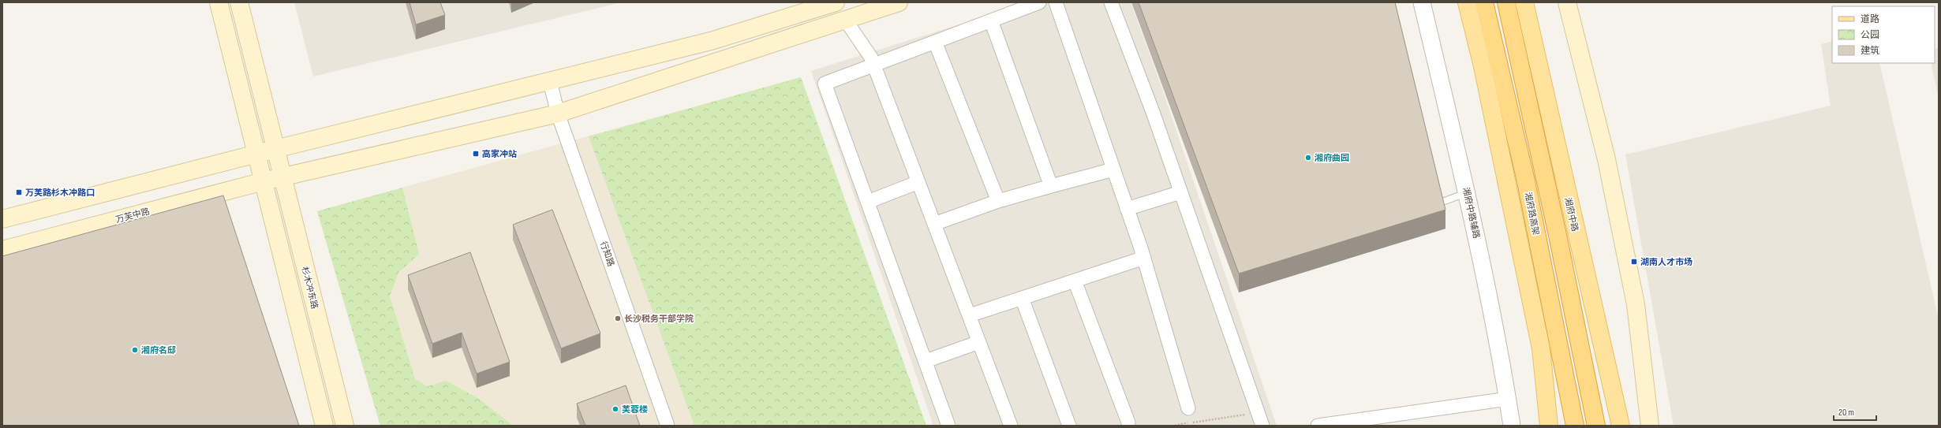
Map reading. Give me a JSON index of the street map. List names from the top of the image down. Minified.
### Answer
{"streets":{"highway":["湘府路高架"],"main road":["湘府中路","万芙中路","杉木冲东路"],"street":["湘府中路辅路","行知路"]},"crossings":[["万芙中路","行知路"],["万芙中路","杉木冲东路"]],"places":{"transit":["高家冲站","万芙路杉木冲路口","湖南人才市场"],"other":["湘府曲园","长沙税务干部学院","湘府名邸","芙蓉楼"]},"legend":["道路","公园","建筑"],"scale_bar":"20 m"}
